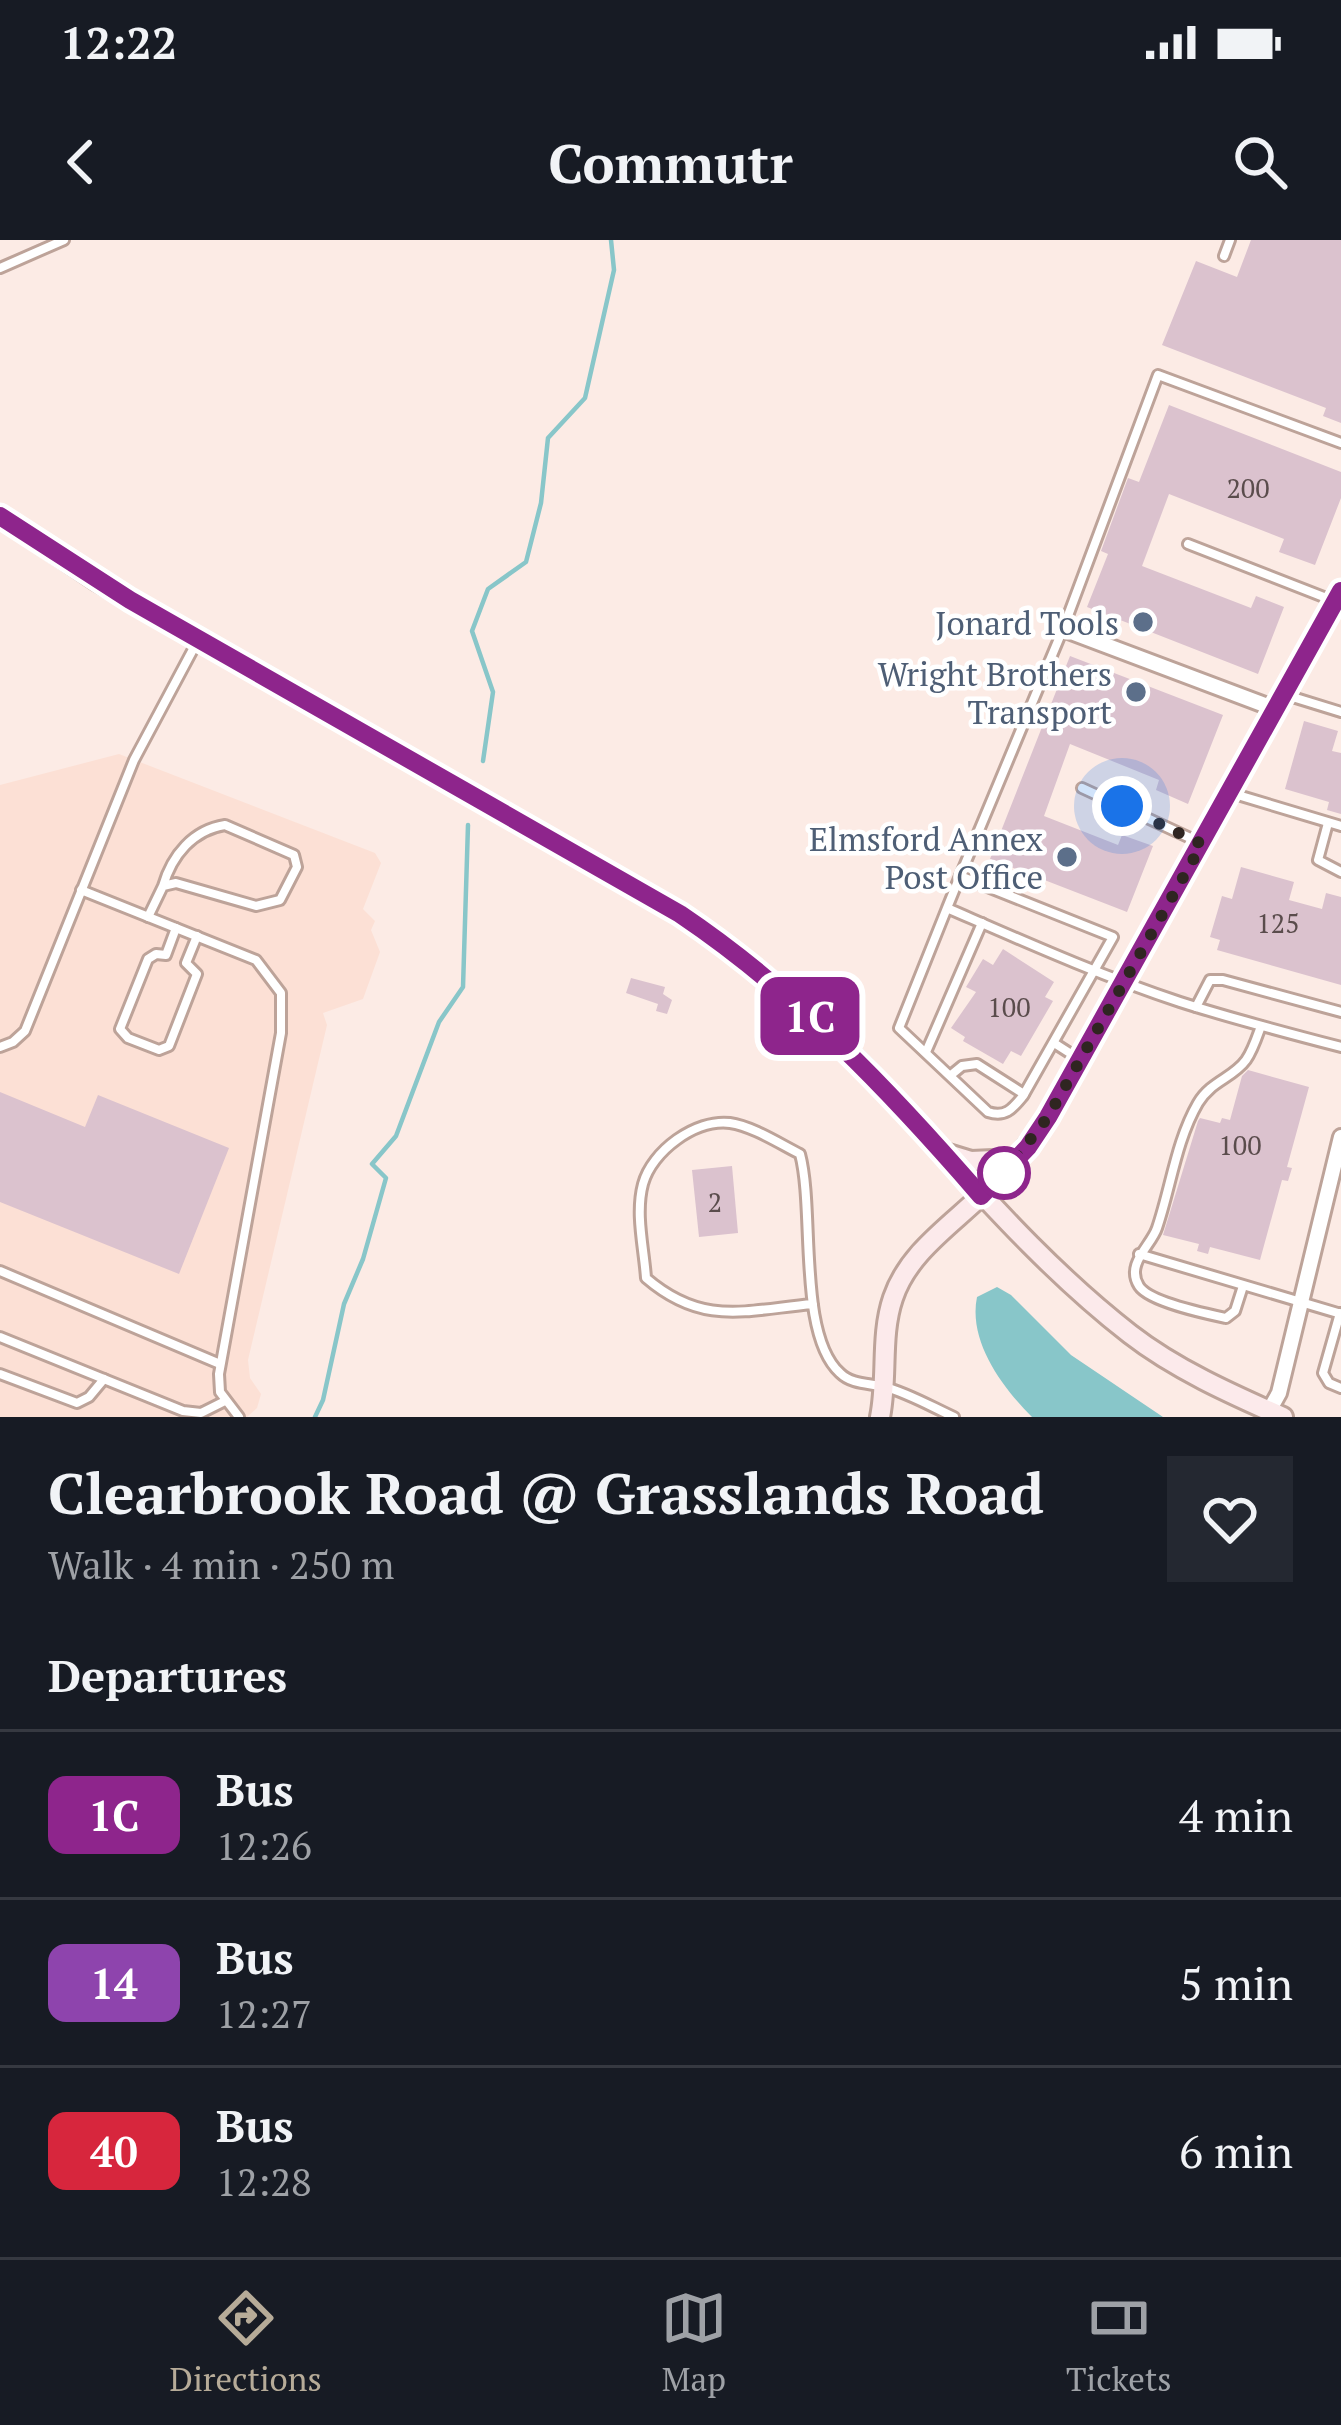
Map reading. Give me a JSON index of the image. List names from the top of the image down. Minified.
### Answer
{"places":["Jonard Tools","Wright Brothers Transport","Elmsford Annex Post Office"],"lines":["bus line 1C"],"house_numbers":["200","125","100","100","2"],"page":{"status":"12:22","header":"Commutr","on_map":"1C","heading":[["Clearbrook Road @ Grasslands Road","Walk · 4 min · 250 m"],"Departures"],"list":[{"mark":"1C","name":"Bus","note":"12:26","value":"4 min"},{"mark":"14","name":"Bus","note":"12:27","value":"5 min"},{"mark":"40","name":"Bus","note":"12:28","value":"6 min"}],"tabs":["Directions","Map","Tickets"]}}
